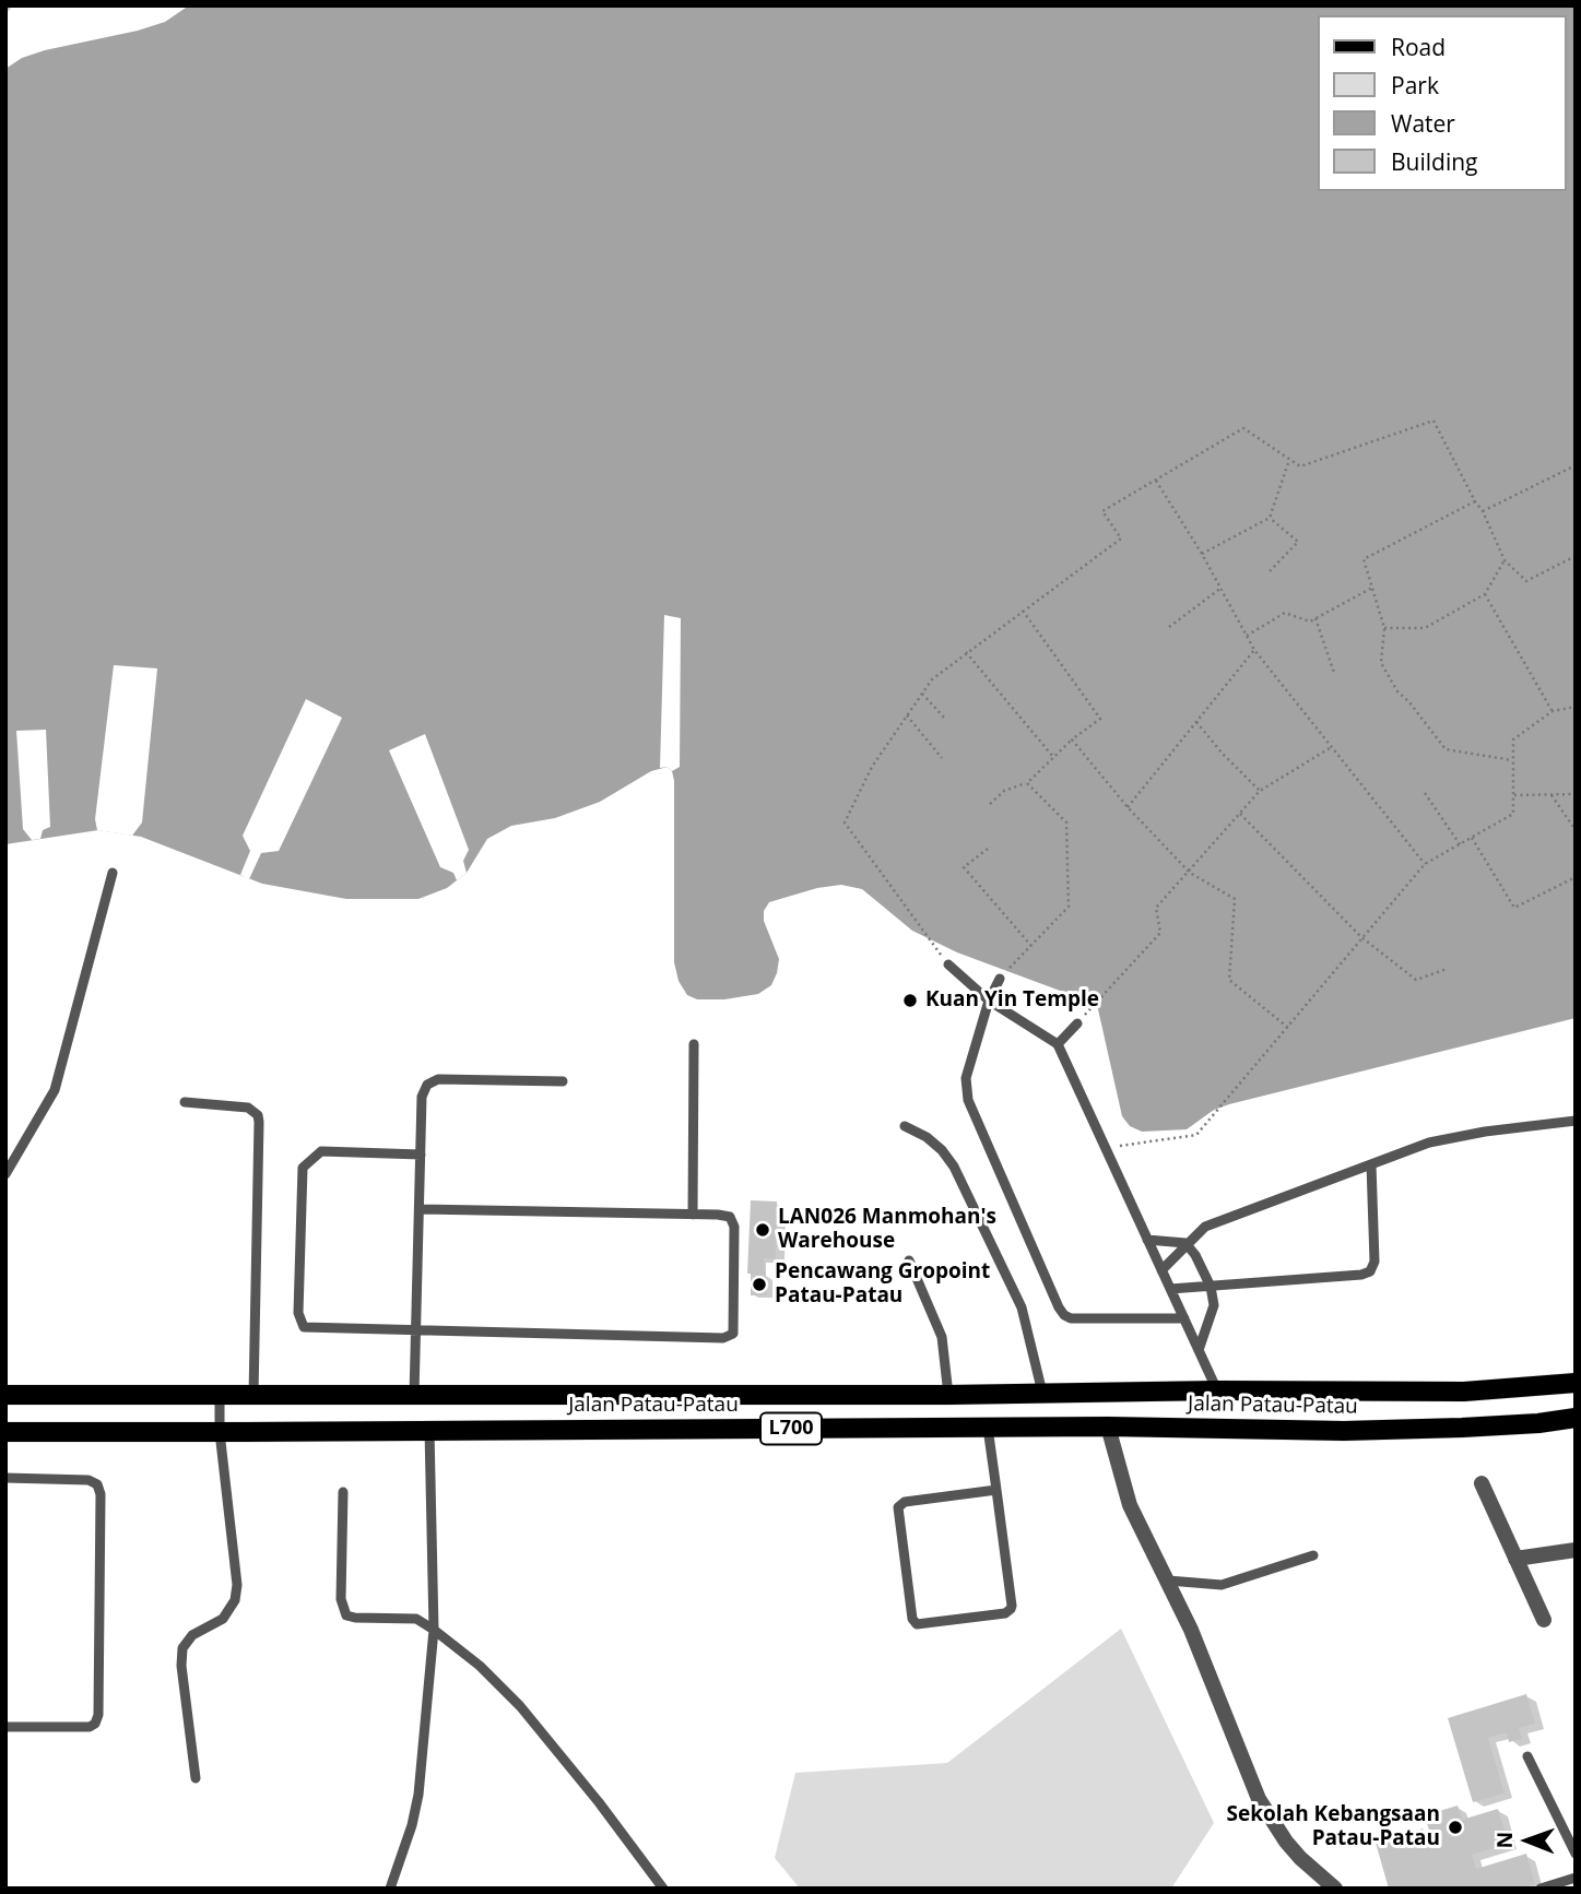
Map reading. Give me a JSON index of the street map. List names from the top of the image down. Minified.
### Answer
{"streets":{"main road":["Jalan Patau-Patau","L700"]},"places":["Kuan Yin Temple","LAN026 Manmohan's Warehouse","Pencawang Gropoint Patau-Patau","Sekolah Kebangsaan Patau-Patau"],"legend":["Road","Park","Water","Building"],"north":"left"}
